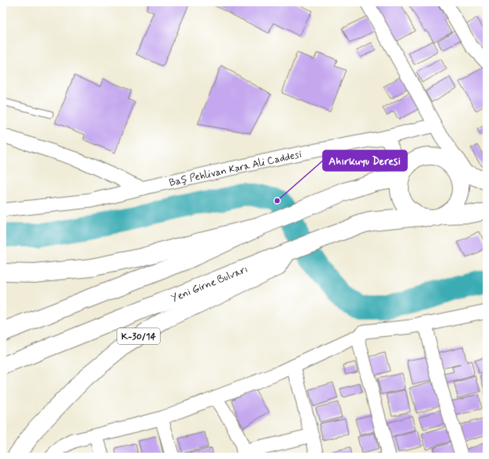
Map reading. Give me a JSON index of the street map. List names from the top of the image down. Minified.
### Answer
{"streets":{"main road":["Yeni Girne Bulvarı","K-30/14"],"street":["Baş Pehlivan Kara Ali Caddesi"]},"crossings":[["Yeni Girne Bulvarı","K-30/14"]],"places":["Ahırkuyu Deresi"]}
